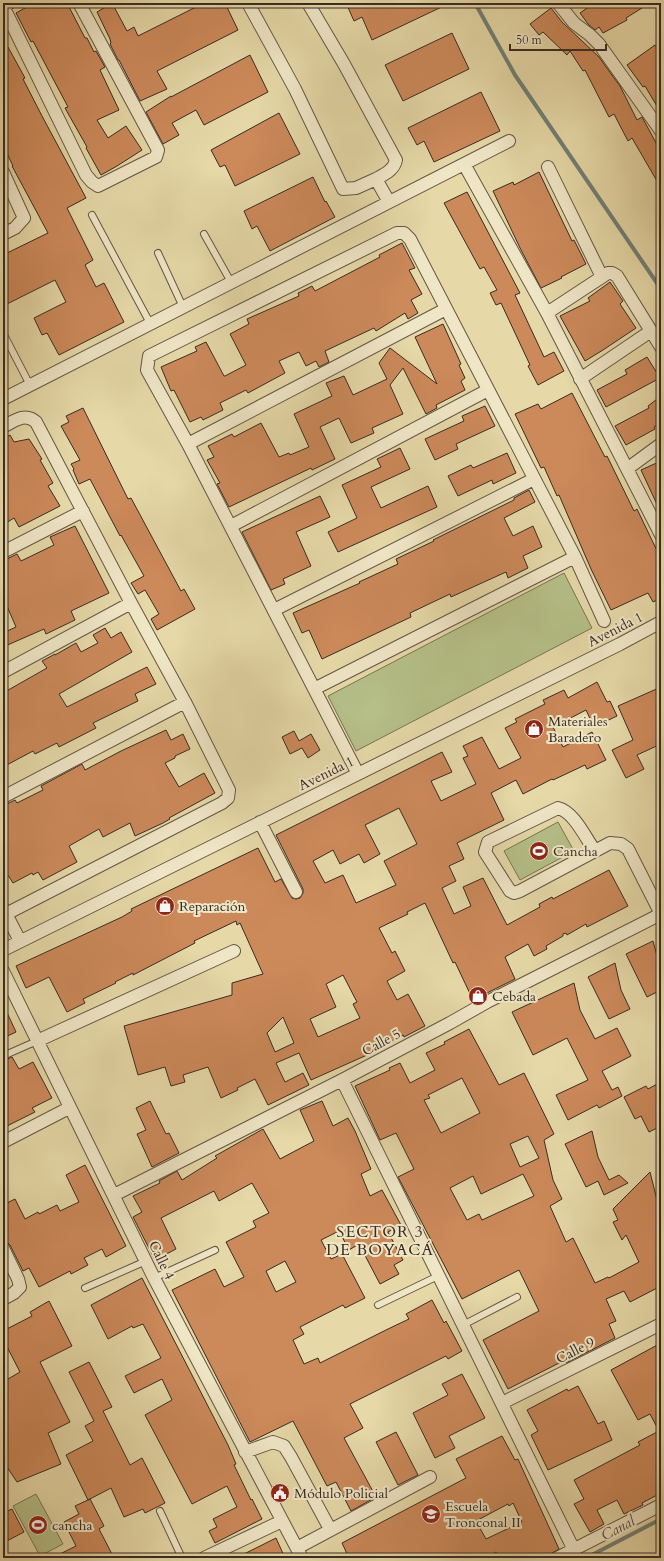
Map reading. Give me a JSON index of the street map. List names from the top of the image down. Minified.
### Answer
{"streets":{"street":["Avenida 1","Calle 5","Calle 4","Calle 9"]},"crossings":[["Calle 5","Calle 4"]],"districts":["SECTOR 3 DE BOYACÁ"],"water":["Canal"],"places":{"shop":["Materiales Baradero","Reparación","Cebada"],"sports":["Cancha","cancha"],"public building":["Módulo Policial"],"school or university":["Escuela Tronconal II"]},"scale_bar":"50 m"}
